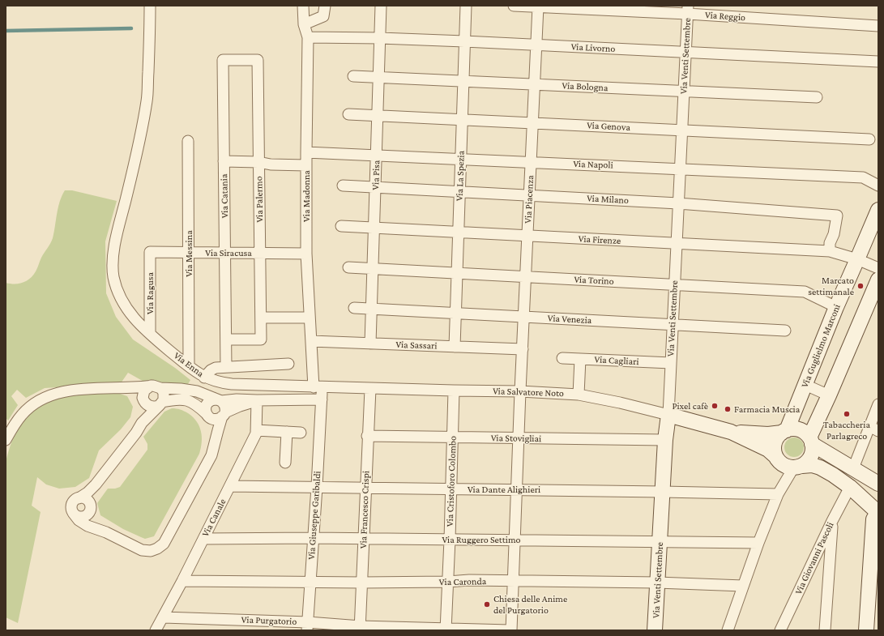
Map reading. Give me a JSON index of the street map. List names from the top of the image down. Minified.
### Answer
{"streets":{"street":["Via Reggio","Via Livorno","Via Venti Settembre","Via Bologna","Via Genova","Via Napoli","Via Pisa","Via La Spezia","Via Catania","Via Madonna","Via Palermo","Via Piacenza","Via Milano","Via Firenze","Via Siracusa","Via Messina","Via Torino","Via Ragusa","Via Venezia","Via Sassari","Via Guglielmo Marconi","Via Cagliari","Via Enna","Via Salvatore Noto","Via Stovigliai","Via Cristoforo Colombo","Via Dante Alighieri","Via Francesco Crispi","Via Giuseppe Garibaldi","Via Canale","Via Ruggero Settimo","Via Giovanni Pascoli","Via Caronda","Via Purgatorio"]},"crossings":[["Via Reggio","Via Venti Settembre"],["Via Reggio","Via Piacenza"],["Via Livorno","Via Venti Settembre"],["Via Livorno","Via Pisa"],["Via Livorno","Via La Spezia"],["Via Livorno","Via Madonna"],["Via Livorno","Via Piacenza"],["Via Venti Settembre","Via Bologna"],["Via Venti Settembre","Via Genova"],["Via Venti Settembre","Via Napoli"],["Via Venti Settembre","Via Milano"],["Via Venti Settembre","Via Firenze"],["Via Venti Settembre","Via Torino"],["Via Venti Settembre","Via Venezia"],["Via Venti Settembre","Via Cagliari"],["Via Venti Settembre","Via Salvatore Noto"],["Via Venti Settembre","Via Stovigliai"],["Via Venti Settembre","Via Dante Alighieri"],["Via Venti Settembre","Via Ruggero Settimo"],["Via Venti Settembre","Via Caronda"],["Via Bologna","Via Pisa"],["Via Bologna","Via La Spezia"],["Via Bologna","Via Piacenza"],["Via Genova","Via Pisa"],["Via Genova","Via La Spezia"],["Via Genova","Via Piacenza"],["Via Napoli","Via Pisa"],["Via Napoli","Via La Spezia"],["Via Napoli","Via Madonna"],["Via Napoli","Via Piacenza"],["Via Pisa","Via Milano"],["Via Pisa","Via Firenze"],["Via Pisa","Via Torino"],["Via Pisa","Via Venezia"],["Via Pisa","Via Sassari"],["Via La Spezia","Via Milano"],["Via La Spezia","Via Firenze"],["Via La Spezia","Via Torino"],["Via La Spezia","Via Venezia"],["Via La Spezia","Via Sassari"],["Via Catania","Via Palermo"],["Via Catania","Via Siracusa"],["Via Madonna","Via Siracusa"],["Via Madonna","Via Sassari"],["Via Madonna","Via Enna"],["Via Madonna","Via Salvatore Noto"],["Via Madonna","Via Giuseppe Garibaldi"],["Via Palermo","Via Siracusa"],["Via Piacenza","Via Milano"],["Via Piacenza","Via Firenze"],["Via Piacenza","Via Torino"],["Via Piacenza","Via Venezia"],["Via Piacenza","Via Sassari"],["Via Piacenza","Via Salvatore Noto"],["Via Piacenza","Via Stovigliai"],["Via Piacenza","Via Dante Alighieri"],["Via Piacenza","Via Ruggero Settimo"],["Via Piacenza","Via Caronda"],["Via Piacenza","Via Purgatorio"],["Via Milano","Via Firenze"],["Via Firenze","Via Guglielmo Marconi"],["Via Siracusa","Via Messina"],["Via Siracusa","Via Ragusa"],["Via Messina","Via Enna"],["Via Torino","Via Guglielmo Marconi"],["Via Ragusa","Via Enna"],["Via Enna","Via Salvatore Noto"],["Via Enna","Via Giuseppe Garibaldi"],["Via Salvatore Noto","Via Cristoforo Colombo"],["Via Salvatore Noto","Via Francesco Crispi"],["Via Salvatore Noto","Via Giuseppe Garibaldi"],["Via Stovigliai","Via Cristoforo Colombo"],["Via Stovigliai","Via Francesco Crispi"],["Via Cristoforo Colombo","Via Dante Alighieri"],["Via Cristoforo Colombo","Via Ruggero Settimo"],["Via Cristoforo Colombo","Via Caronda"],["Via Cristoforo Colombo","Via Purgatorio"],["Via Dante Alighieri","Via Francesco Crispi"],["Via Dante Alighieri","Via Giuseppe Garibaldi"],["Via Dante Alighieri","Via Canale"],["Via Francesco Crispi","Via Ruggero Settimo"],["Via Francesco Crispi","Via Caronda"],["Via Francesco Crispi","Via Purgatorio"],["Via Giuseppe Garibaldi","Via Ruggero Settimo"],["Via Giuseppe Garibaldi","Via Caronda"],["Via Giuseppe Garibaldi","Via Purgatorio"],["Via Canale","Via Ruggero Settimo"],["Via Canale","Via Caronda"],["Via Canale","Via Purgatorio"]],"places":["Marcato settimanale","Pixel cafè","Farmacia Muscia","Tabaccheria Parlagreco","Chiesa delle Anime del Purgatorio"]}
